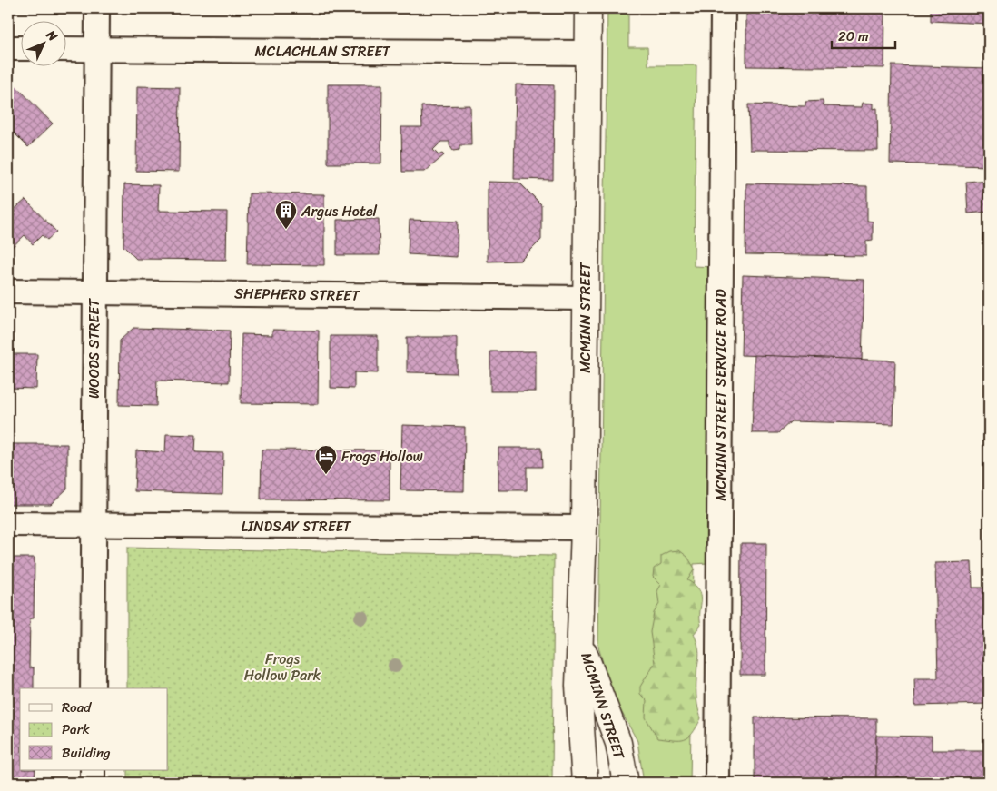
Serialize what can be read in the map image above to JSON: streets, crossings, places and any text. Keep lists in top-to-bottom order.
{
  "streets": {
    "street": [
      "MCLACHLAN STREET",
      "SHEPHERD STREET",
      "MCMINN STREET",
      "WOODS STREET",
      "MCMINN STREET SERVICE ROAD",
      "LINDSAY STREET"
    ]
  },
  "crossings": [
    ["MCLACHLAN STREET", "MCMINN STREET"],
    ["MCLACHLAN STREET", "WOODS STREET"],
    ["SHEPHERD STREET", "MCMINN STREET"],
    ["SHEPHERD STREET", "WOODS STREET"],
    ["MCMINN STREET", "LINDSAY STREET"],
    ["WOODS STREET", "LINDSAY STREET"]
  ],
  "parks": ["Frogs Hollow Park"],
  "places": {
    "building": ["Argus Hotel"],
    "hotel": ["Frogs Hollow"]
  },
  "legend": ["Road", "Park", "Building"],
  "scale_bar": "20 m",
  "north": "top right"
}
